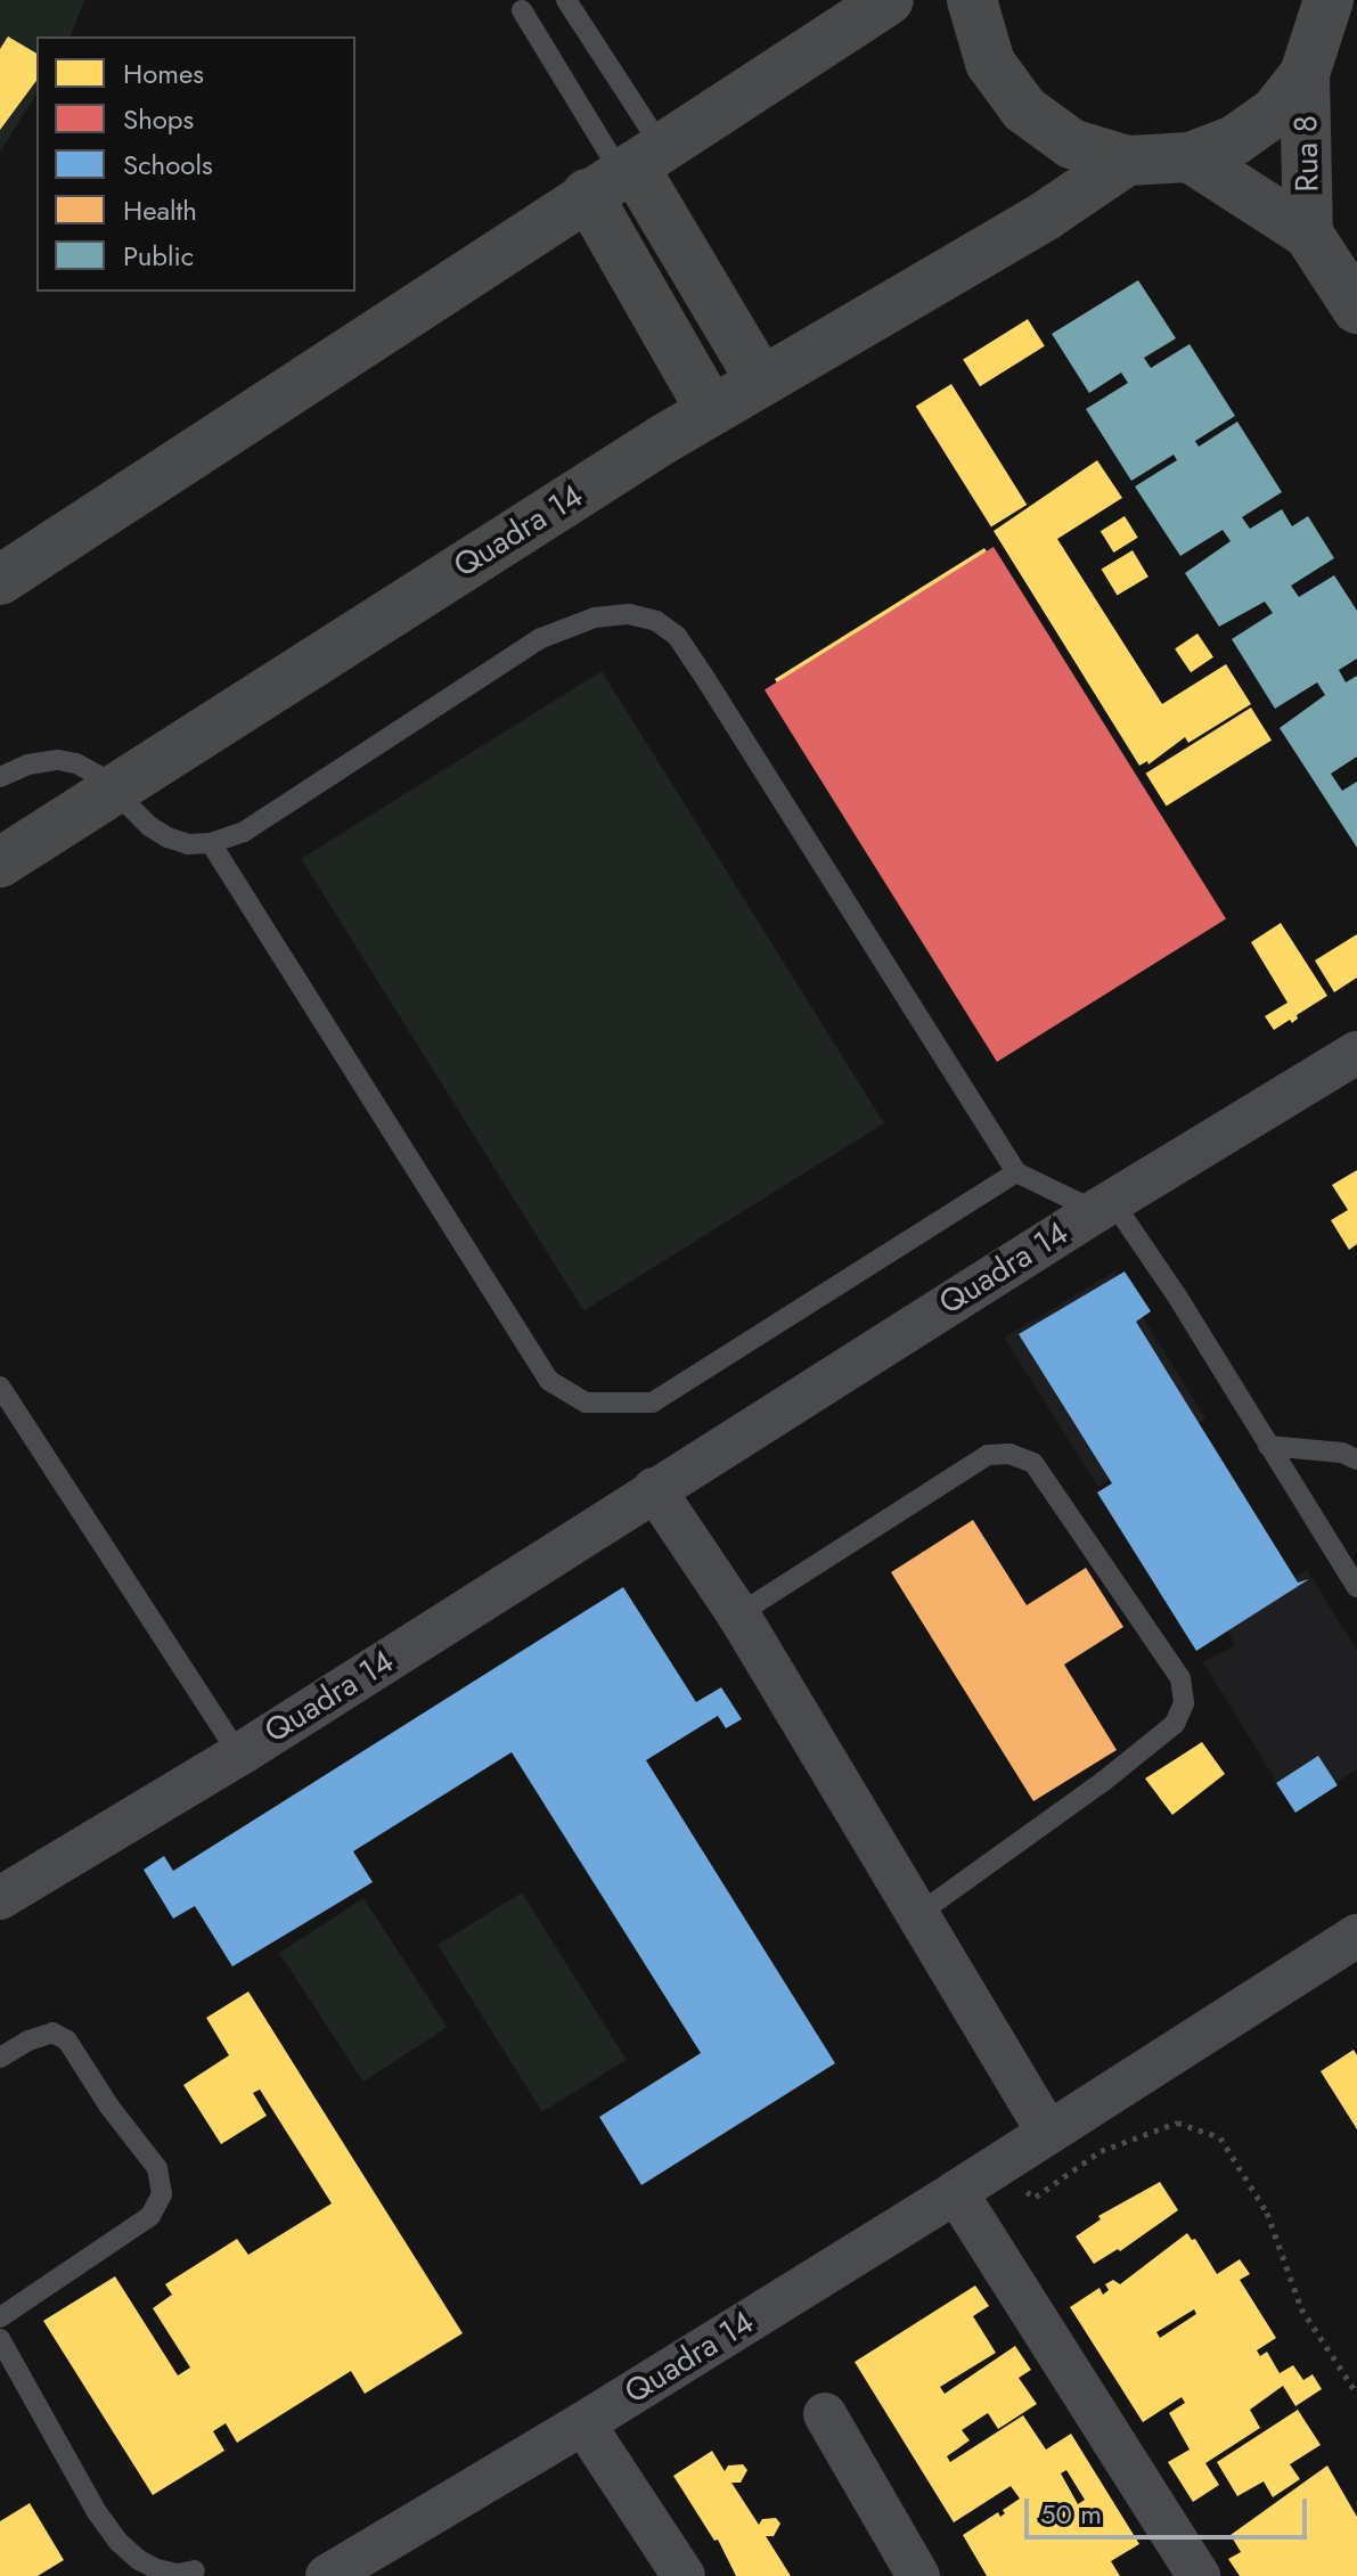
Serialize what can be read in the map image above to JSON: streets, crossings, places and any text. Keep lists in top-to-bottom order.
{
  "streets": {
    "main road": ["Rua 8", "Quadra 14"]
  },
  "legend": [
    "Homes",
    "Shops",
    "Schools",
    "Health",
    "Public"
  ],
  "scale_bar": "50 m"
}
